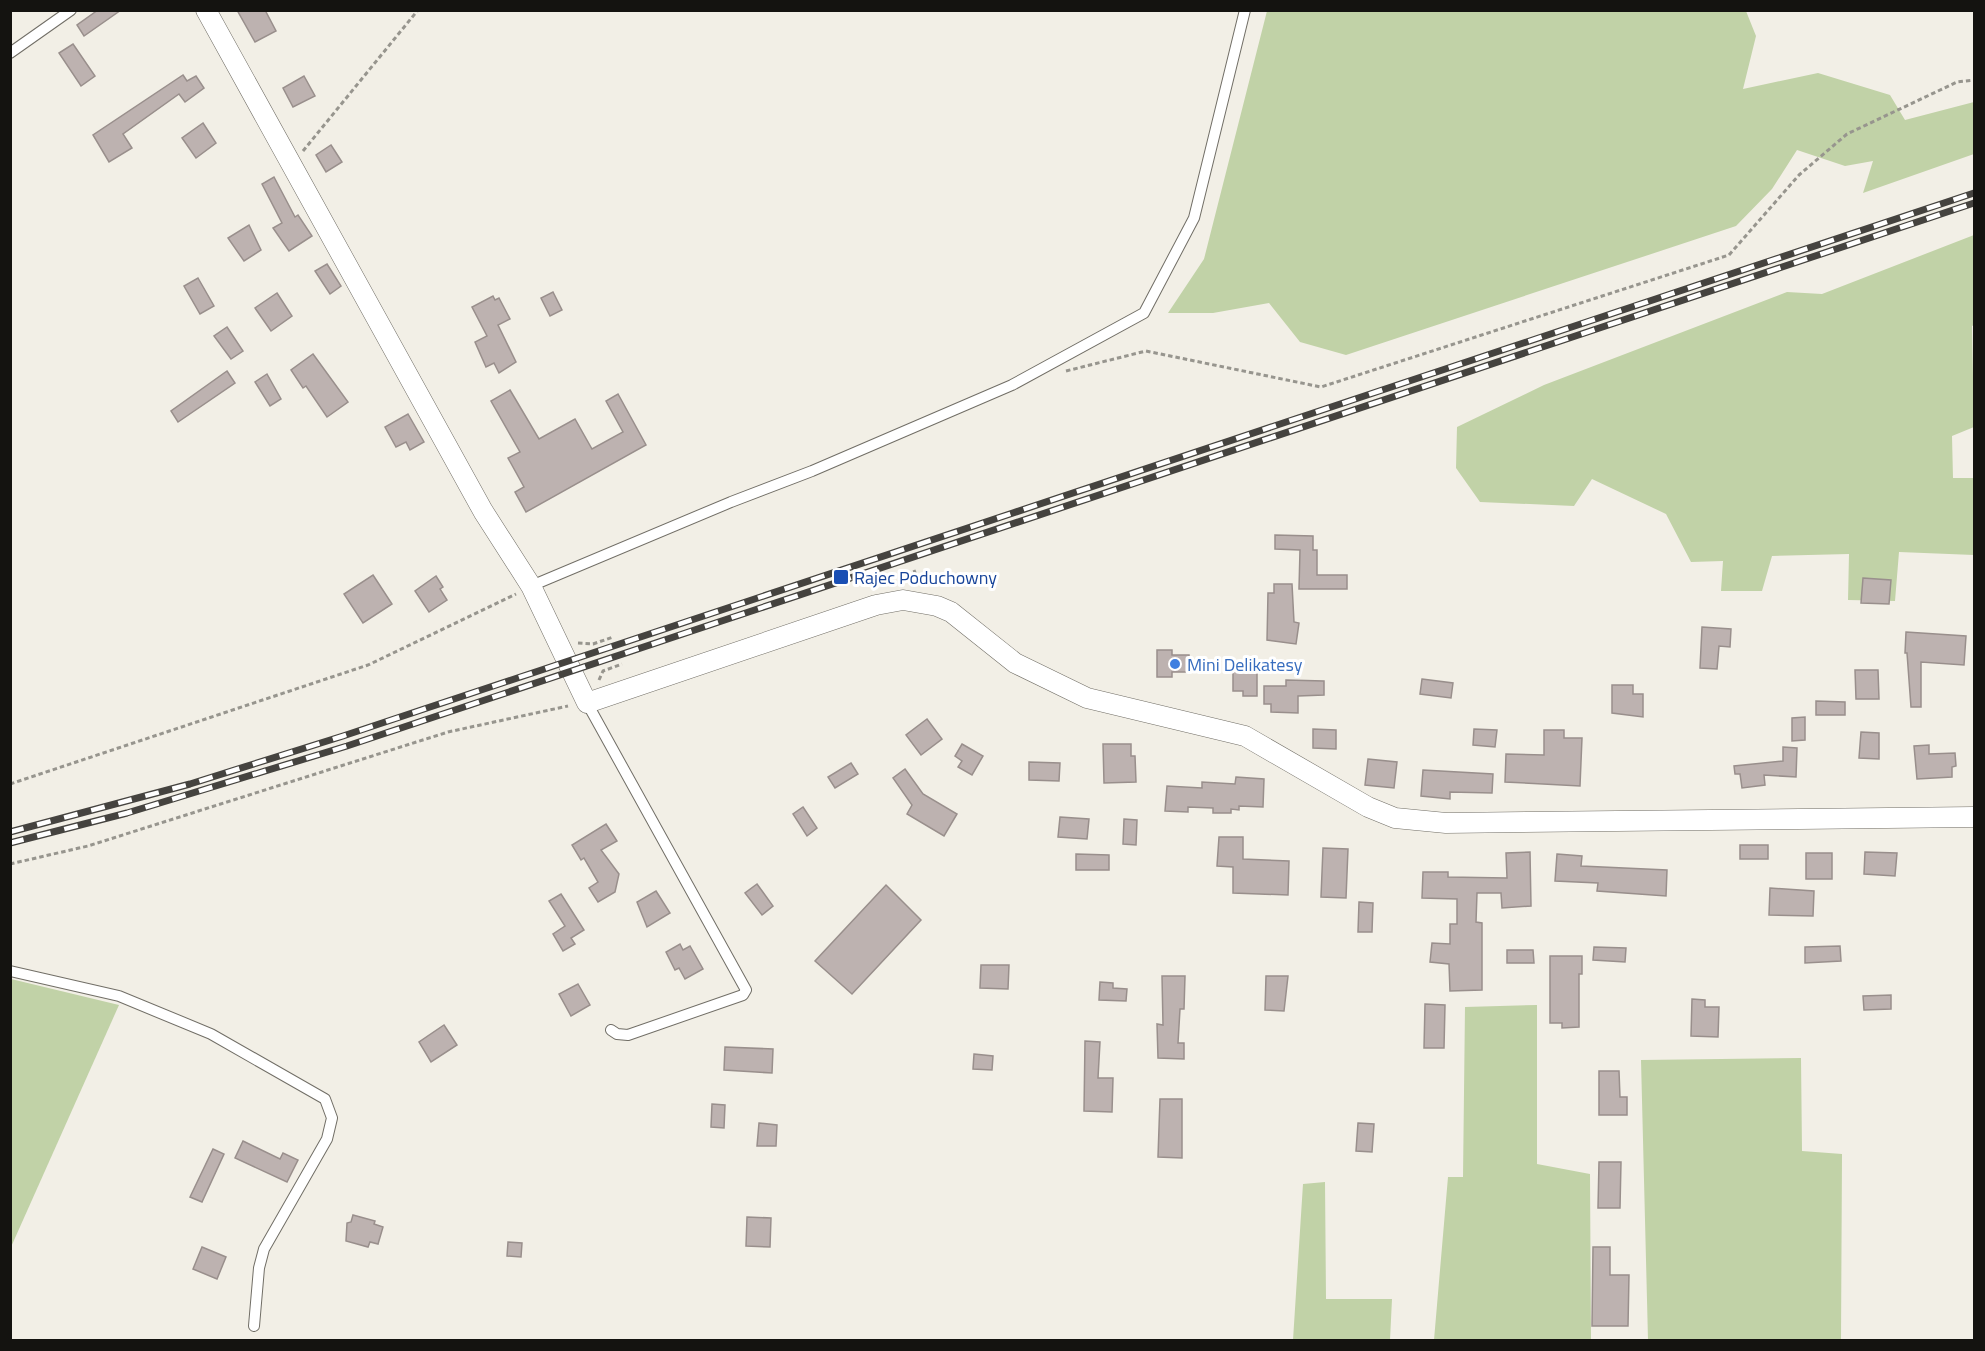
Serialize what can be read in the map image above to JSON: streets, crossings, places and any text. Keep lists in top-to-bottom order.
{
  "places": {
    "transit": ["Rajec Poduchowny"],
    "other": ["Mini Delikatesy"]
  }
}
